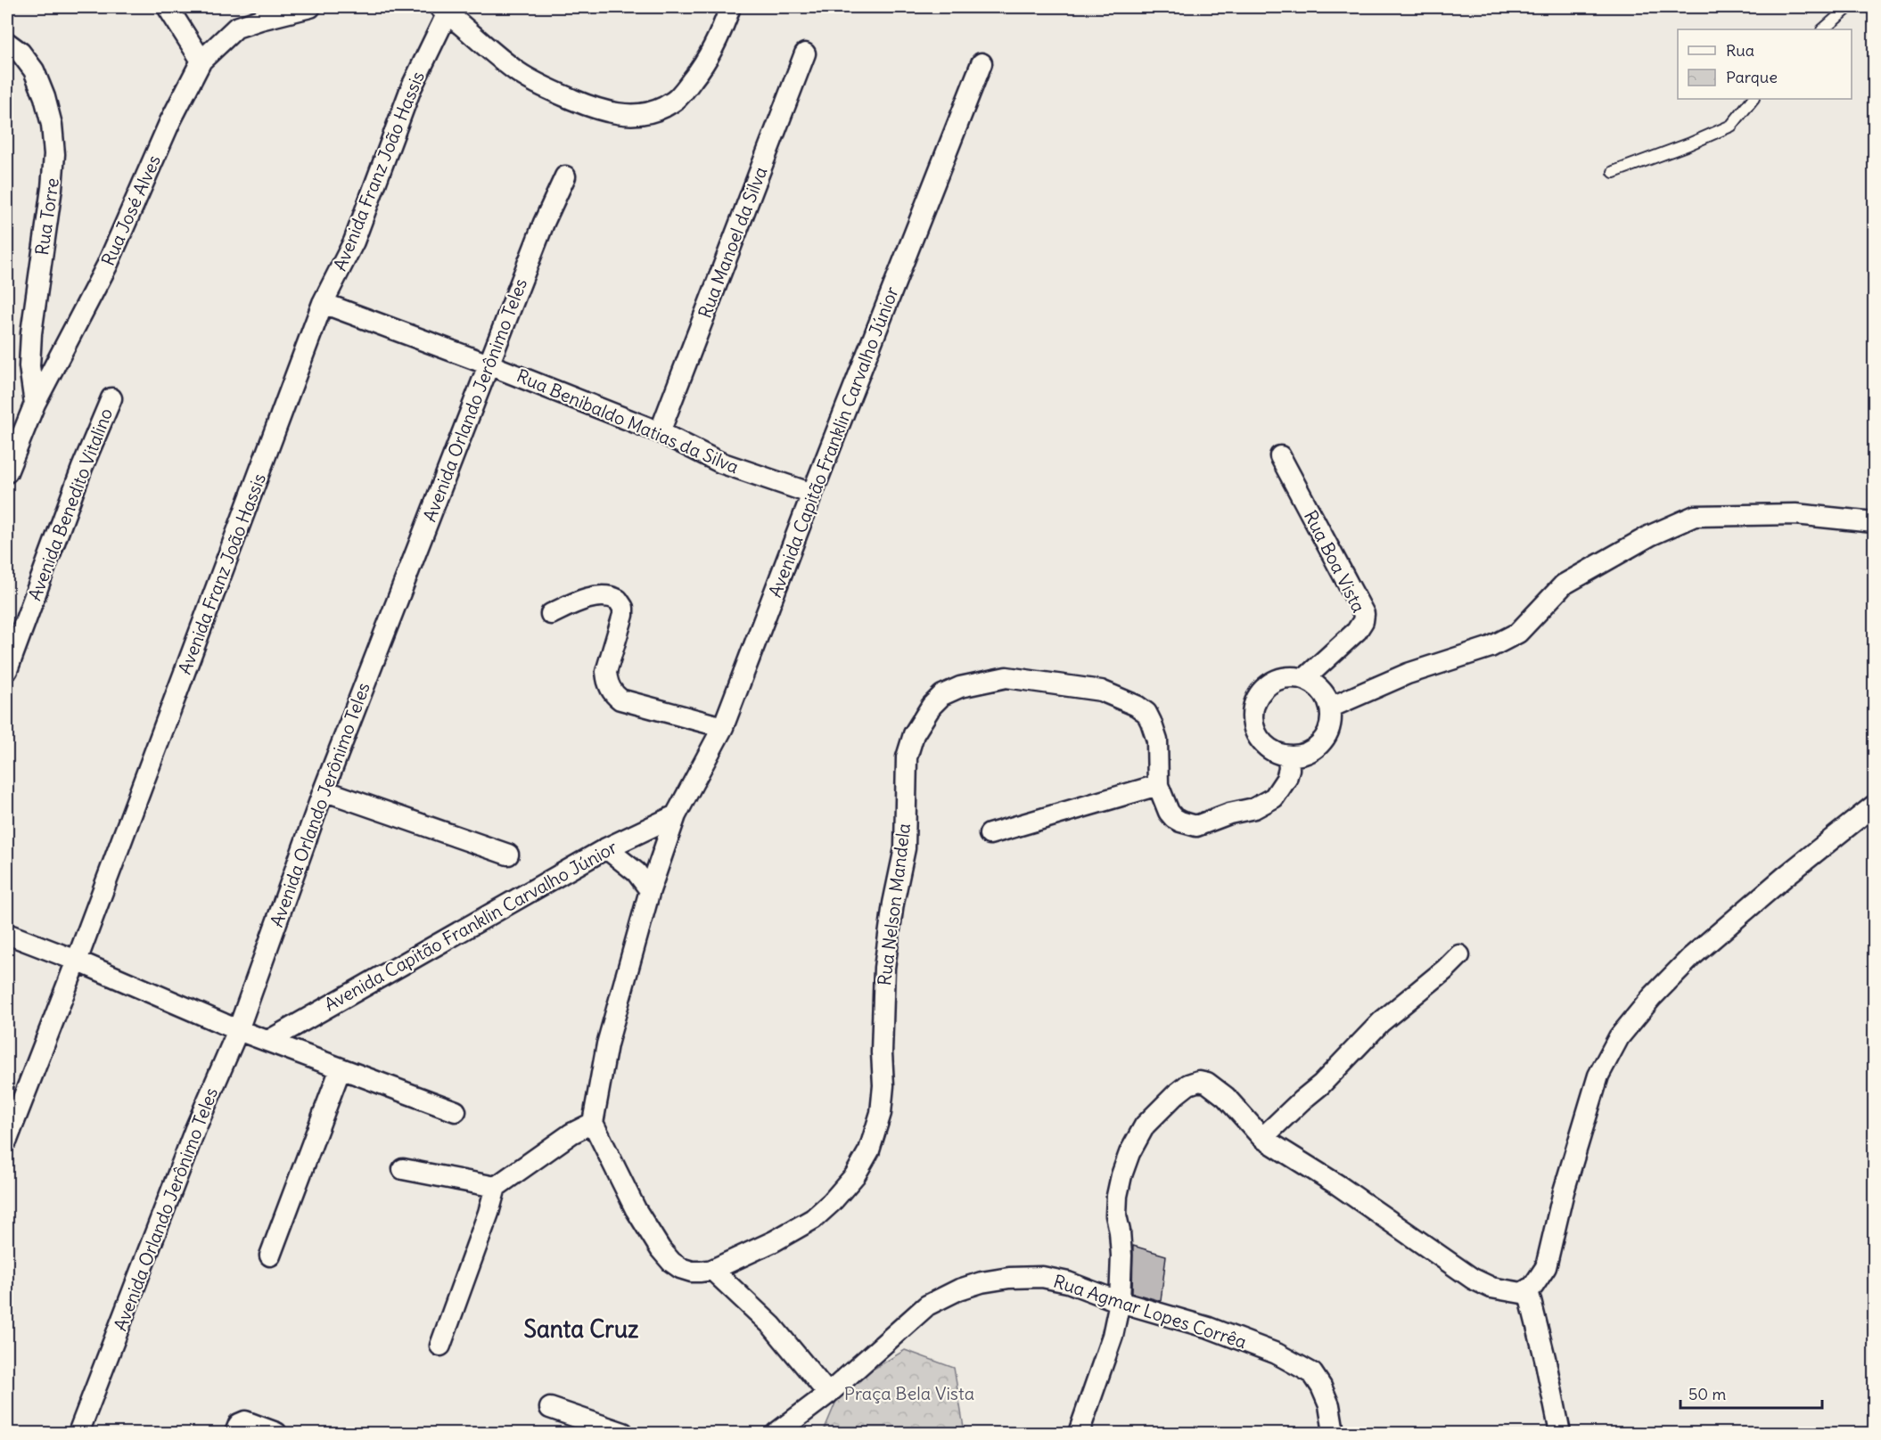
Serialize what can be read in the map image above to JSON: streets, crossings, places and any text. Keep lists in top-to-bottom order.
{
  "streets": {
    "street": [
      "Avenida Franz João Hassis",
      "Rua José Alves",
      "Rua Torre",
      "Rua Manoel da Silva",
      "Avenida Orlando Jerônimo Teles",
      "Rua Benibaldo Matias da Silva",
      "Avenida Capitão Franklin Carvalho Júnior",
      "Avenida Benedito Vitalino",
      "Rua Boa Vista",
      "Rua Nelson Mandela",
      "Rua Agmar Lopes Corrêa"
    ]
  },
  "crossings": [
    ["Avenida Franz João Hassis", "Rua Benibaldo Matias da Silva"],
    ["Rua José Alves", "Rua Torre"],
    ["Rua Manoel da Silva", "Rua Benibaldo Matias da Silva"],
    ["Avenida Orlando Jerônimo Teles", "Rua Benibaldo Matias da Silva"],
    ["Rua Benibaldo Matias da Silva", "Avenida Capitão Franklin Carvalho Júnior"],
    ["Rua Boa Vista", "Rua Nelson Mandela"]
  ],
  "districts": ["Santa Cruz"],
  "parks": ["Praça Bela Vista"],
  "legend": ["Rua", "Parque"],
  "scale_bar": "50 m"
}
